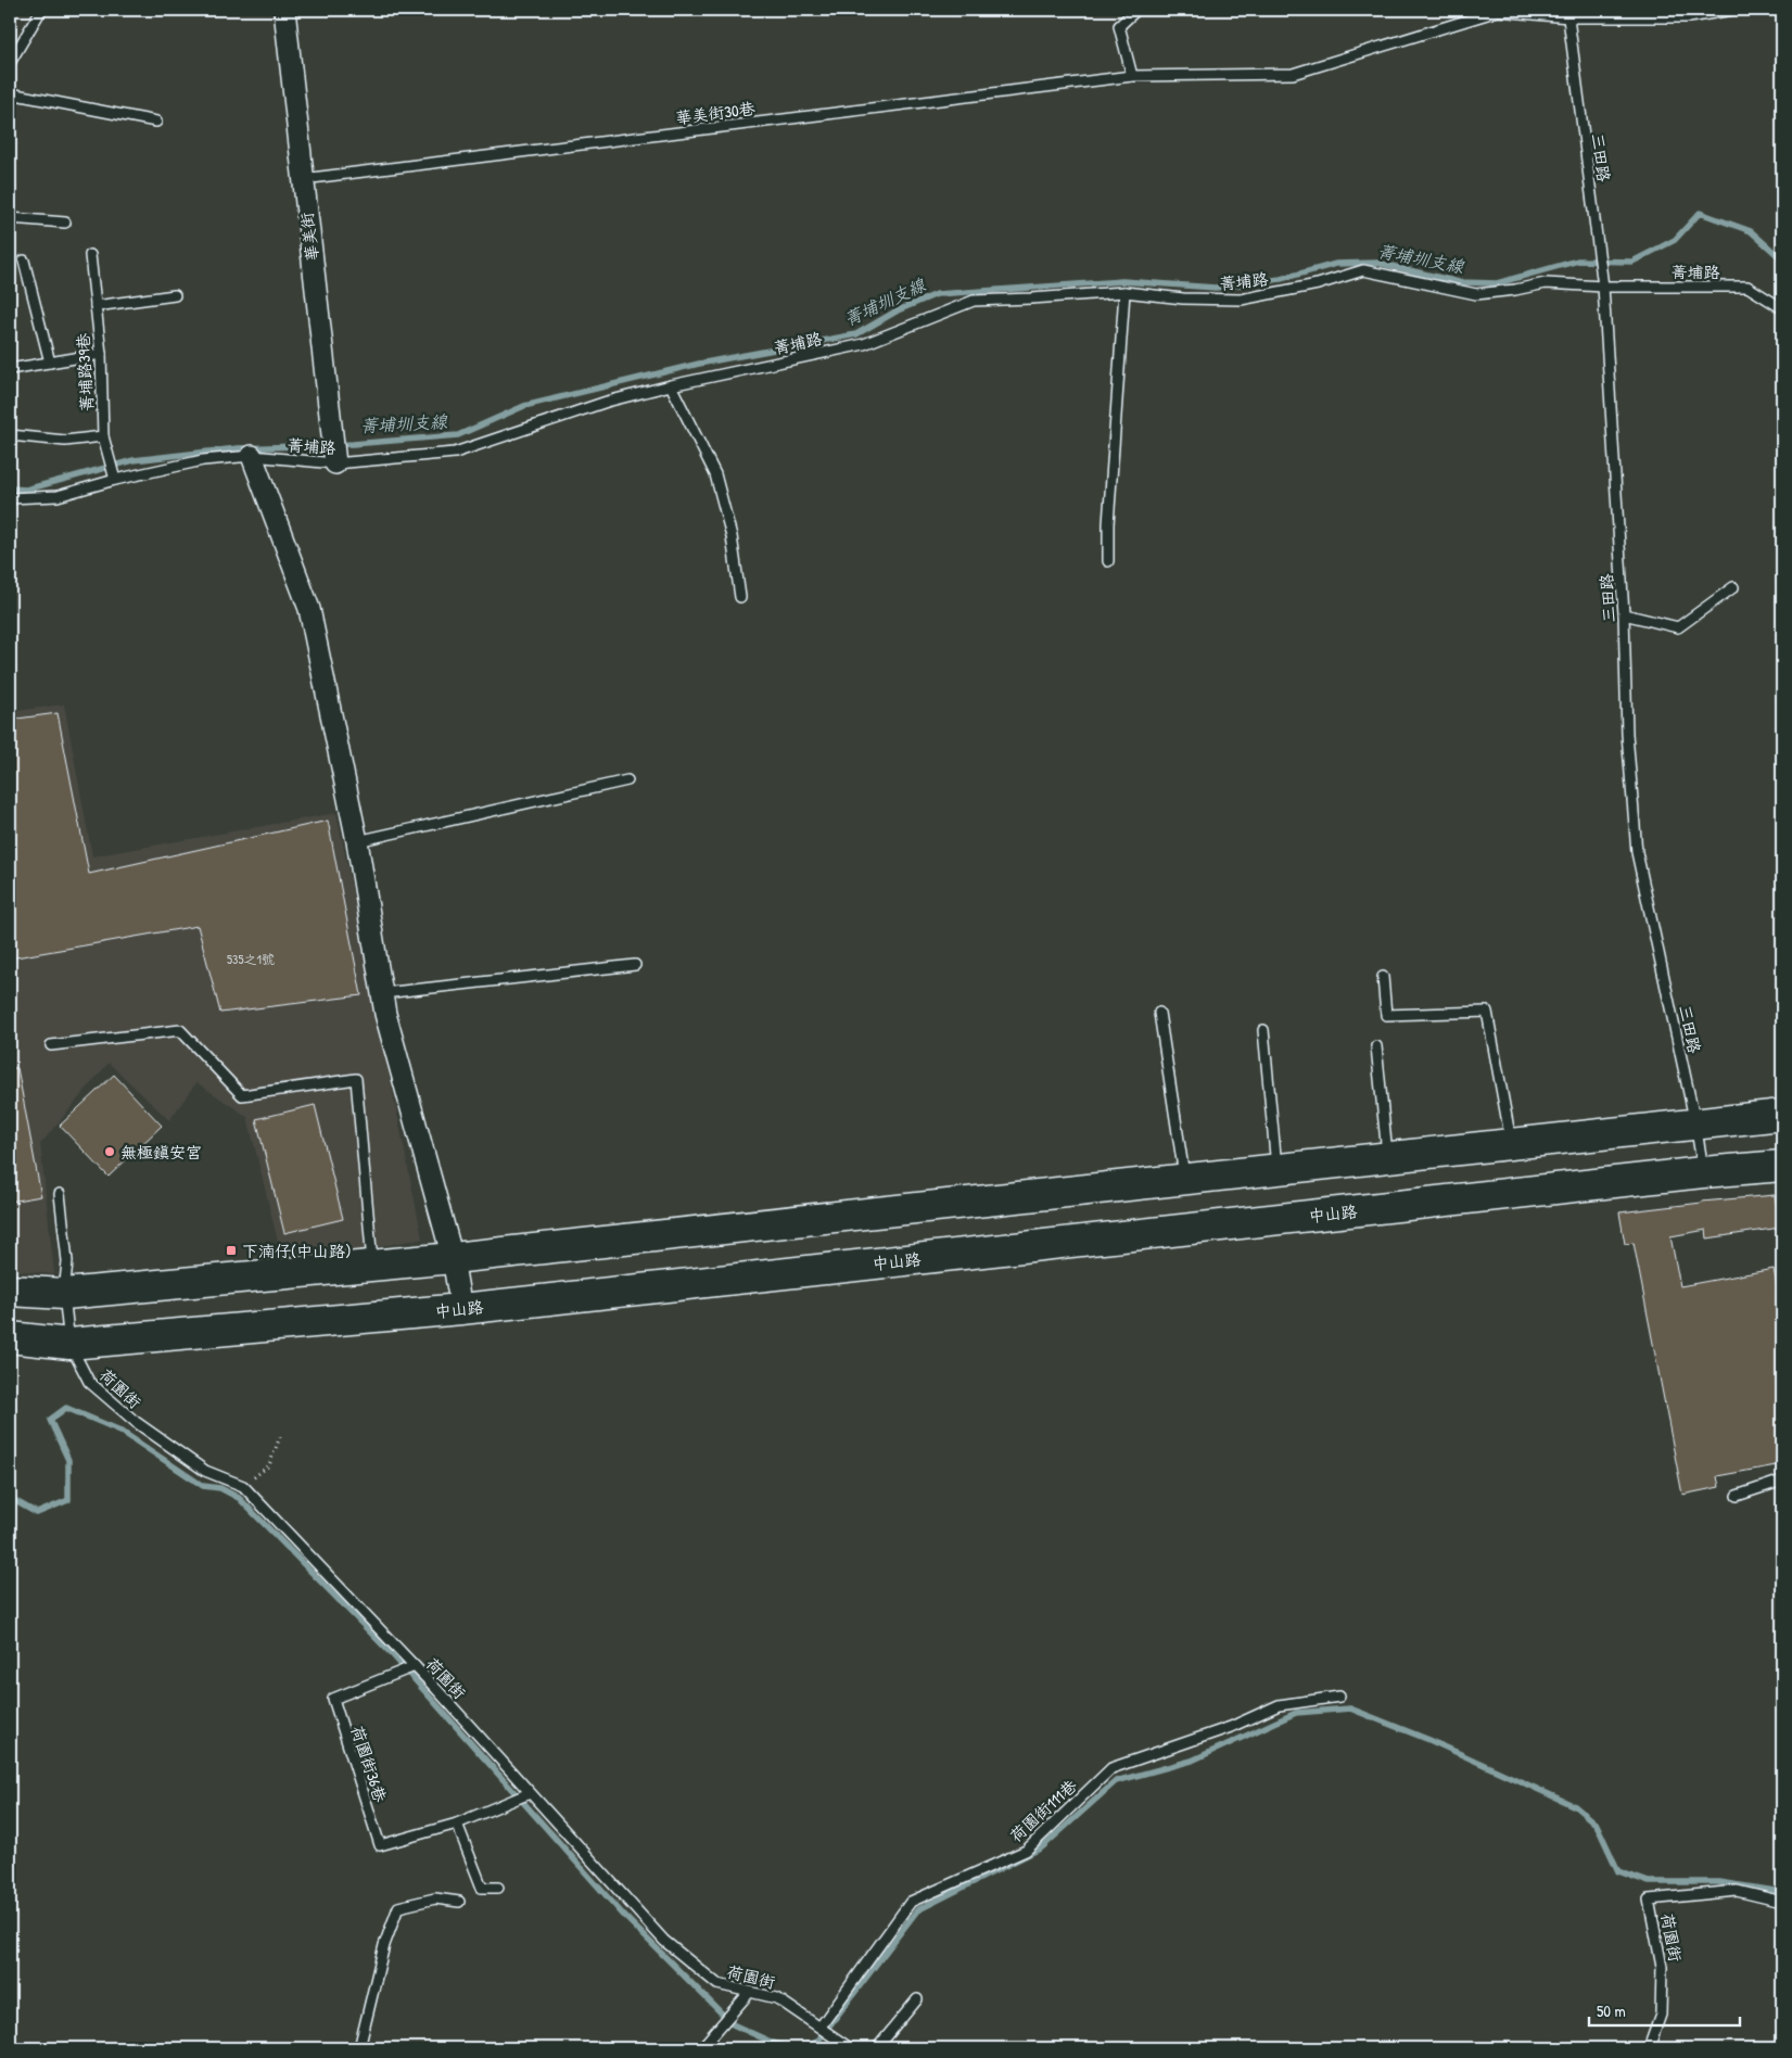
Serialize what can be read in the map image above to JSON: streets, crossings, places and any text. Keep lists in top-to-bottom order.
{
  "streets": {
    "main road": ["中山路"],
    "street": ["華美街"],
    "lane": [
      "華美街30巷",
      "三田路",
      "菁埔路",
      "菁埔路39巷",
      "荷園街",
      "荷園街36巷",
      "荷園街111巷"
    ]
  },
  "crossings": [
    ["華美街30巷", "華美街"],
    ["三田路", "菁埔路"],
    ["三田路", "中山路"],
    ["華美街", "菁埔路"],
    ["菁埔路", "菁埔路39巷"],
    ["中山路", "荷園街"],
    ["荷園街", "荷園街36巷"],
    ["荷園街", "荷園街111巷"]
  ],
  "water": ["菁埔圳支線"],
  "places": {
    "other": ["無極鎮安宮"],
    "transit": ["下湳仔(中山路)"]
  },
  "house_numbers": ["535之1號"],
  "scale_bar": "50 m"
}
